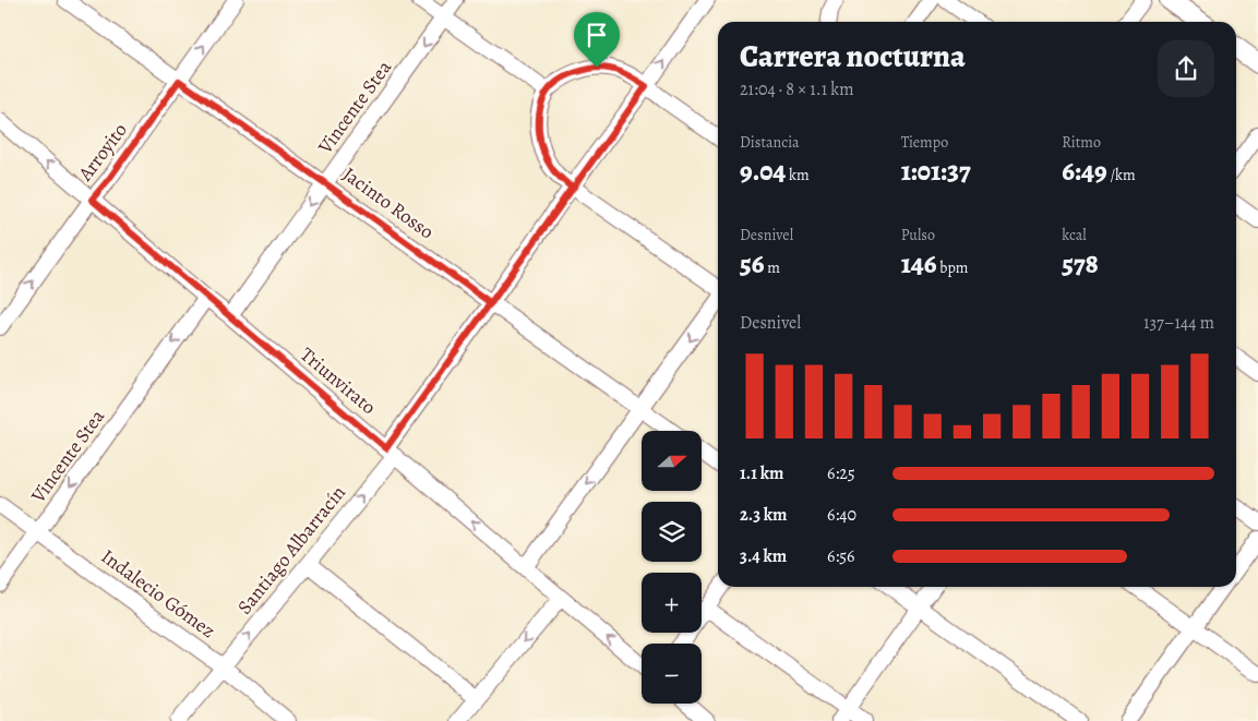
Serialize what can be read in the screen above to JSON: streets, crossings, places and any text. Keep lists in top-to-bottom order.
{
  "streets": {
    "street": [
      "Vincente Stea",
      "Arroyito",
      "Jacinto Rosso",
      "Triunvirato",
      "Santiago Albarracín",
      "Indalecio Gómez"
    ]
  },
  "crossings": [
    ["Vincente Stea", "Jacinto Rosso"],
    ["Vincente Stea", "Triunvirato"],
    ["Vincente Stea", "Indalecio Gómez"],
    ["Arroyito", "Jacinto Rosso"],
    ["Arroyito", "Triunvirato"],
    ["Jacinto Rosso", "Santiago Albarracín"],
    ["Triunvirato", "Santiago Albarracín"],
    ["Santiago Albarracín", "Indalecio Gómez"]
  ],
  "one_way": [
    "Vincente Stea",
    "Arroyito",
    "Triunvirato",
    "Santiago Albarracín"
  ],
  "north": "right",
  "page": {
    "heading": ["Carrera nocturna", "21:04 · 8 × 1.1 km"],
    "stats": [
      ["Distancia", "9.04 km"],
      ["Tiempo", "1:01:37"],
      ["Ritmo", "6:49 /km"],
      ["Desnivel", "56 m"],
      ["Pulso", "146 bpm"],
      ["kcal", "578"]
    ],
    "chart": ["Desnivel", "137–144 m"],
    "map_buttons": ["+", "−"],
    "list": [
      {
        "name": "1.1 km",
        "note": "6:25"
      },
      {
        "name": "2.3 km",
        "note": "6:40"
      },
      {
        "name": "3.4 km",
        "note": "6:56"
      }
    ]
  }
}
